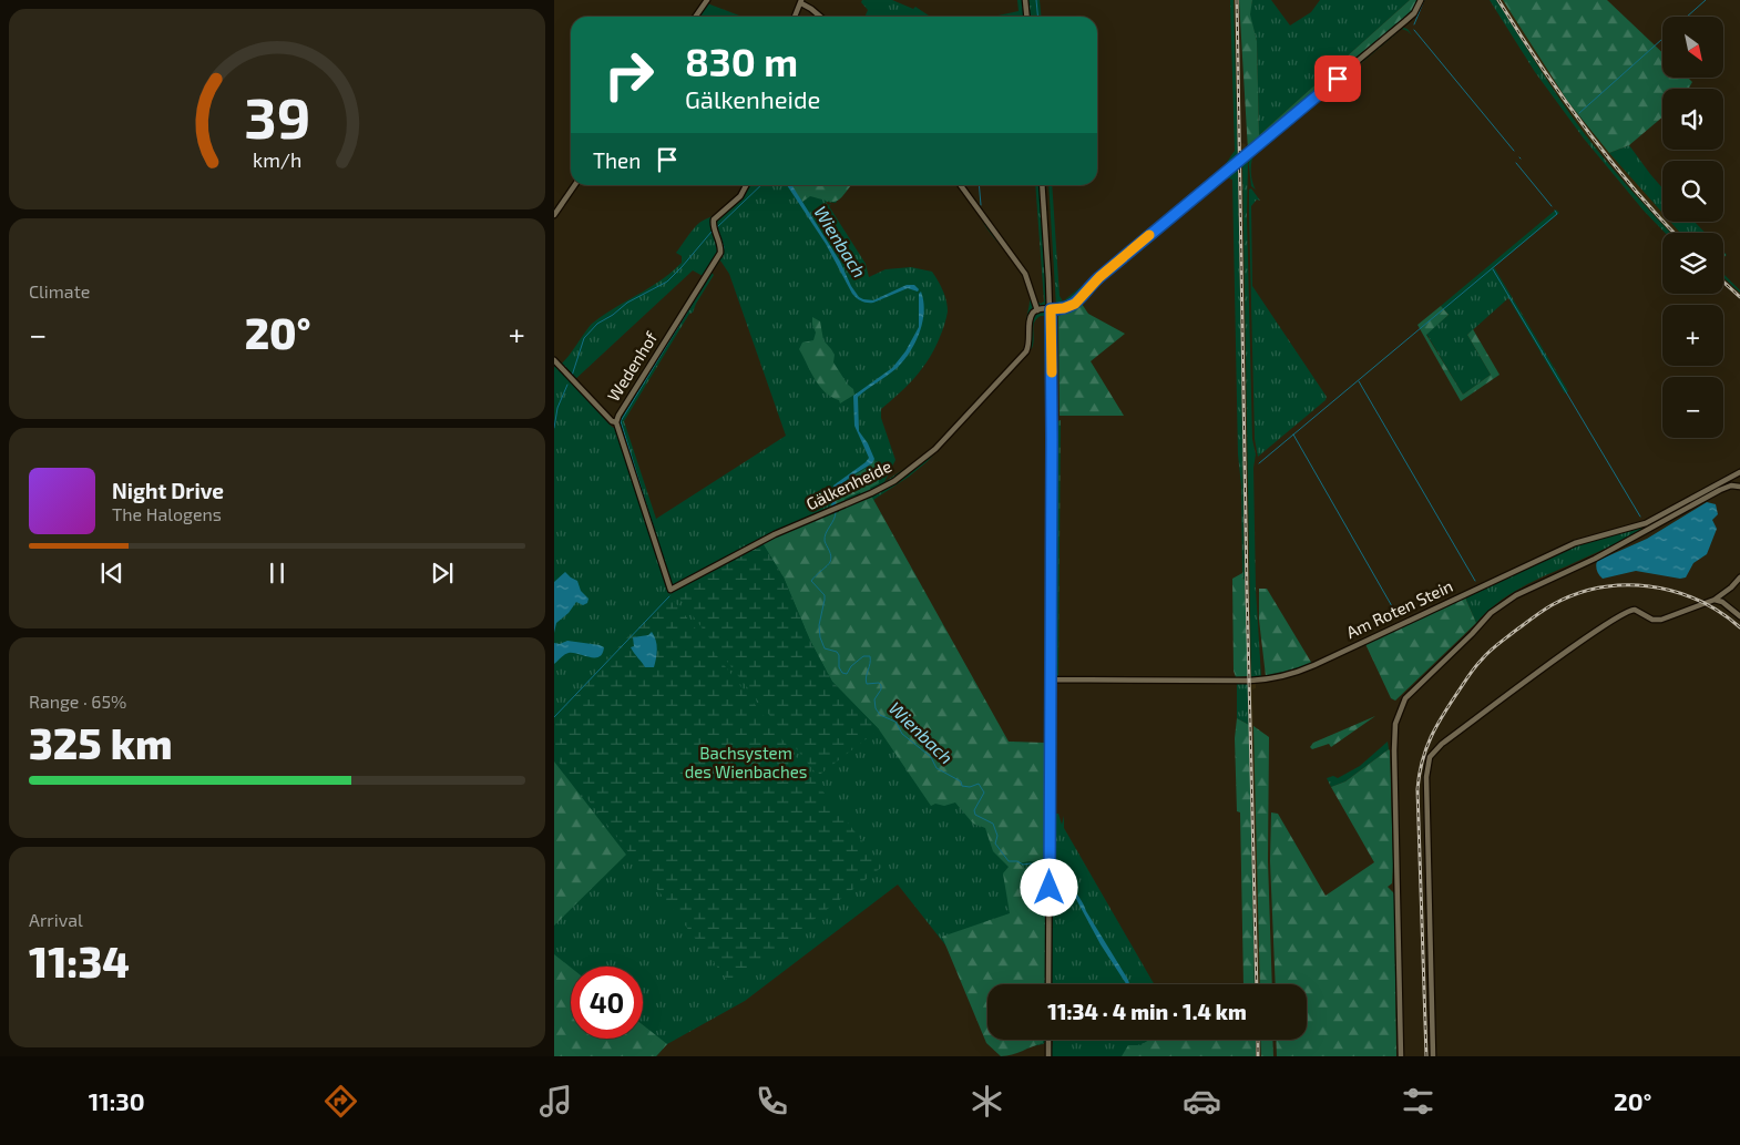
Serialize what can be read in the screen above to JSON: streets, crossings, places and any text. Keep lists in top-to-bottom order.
{
  "streets": {
    "street": ["Wedenhof", "Gälkenheide", "Am Roten Stein"]
  },
  "crossings": [
    ["Wedenhof", "Gälkenheide"]
  ],
  "water": ["Wienbach"],
  "parks": ["Bachsystem des Wienbaches"],
  "north": "bottom right",
  "page": {
    "map_buttons": ["+", "−"],
    "turn": ["830 m", "Gälkenheide"],
    "then": "Then",
    "tile": [
      "Climate",
      ["Range · 65%", "325 km"],
      ["Arrival", "11:34"]
    ],
    "heat": ["−", "20°", "+"],
    "song": ["Night Drive", "The Halogens"],
    "limit": "40",
    "trip": "11:34 · 4 min · 1.4 km",
    "tabs": ["11:30", "20°"],
    "gauge": ["39", "km/h"]
  }
}
